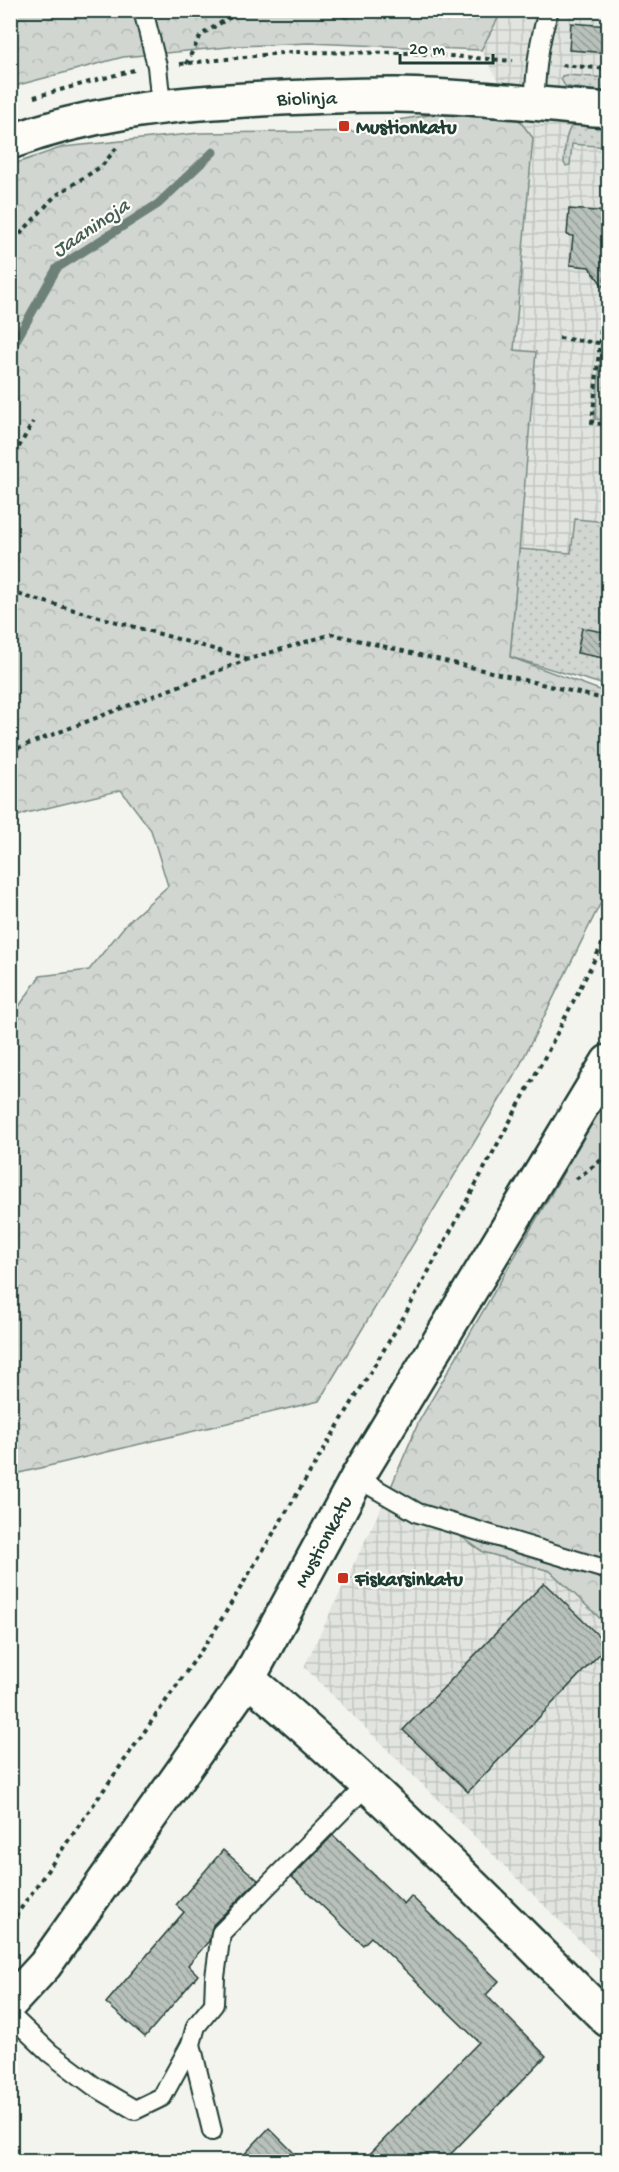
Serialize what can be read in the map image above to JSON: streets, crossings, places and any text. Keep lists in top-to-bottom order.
{
  "streets": {
    "street": ["Biolinja", "Mustionkatu"]
  },
  "water": ["Jaaninoja"],
  "places": {
    "transit": ["Mustionkatu", "Fiskarsinkatu"]
  },
  "scale_bar": "20 m"
}
